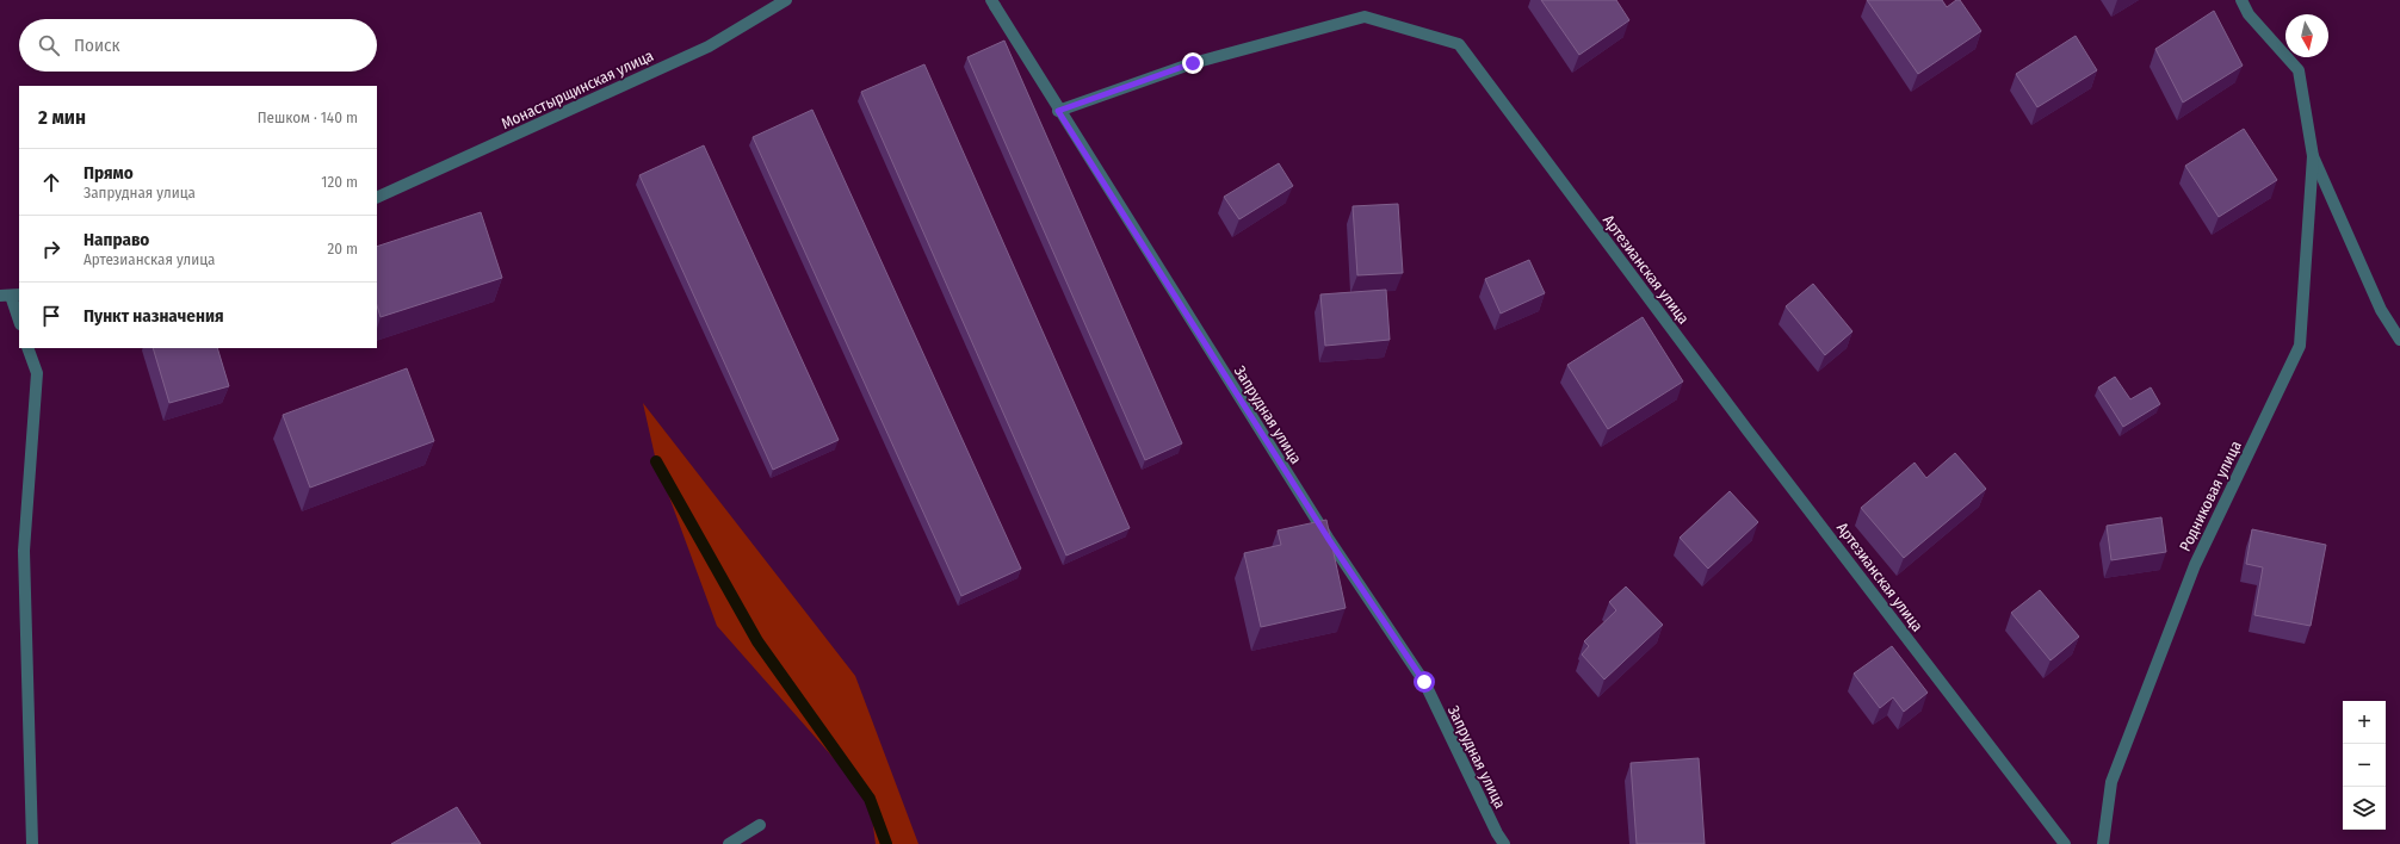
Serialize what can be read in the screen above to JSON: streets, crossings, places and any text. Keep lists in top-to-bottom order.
{
  "streets": {
    "street": [
      "Монастырщинская улица",
      "Артезианская улица",
      "Запрудная улица",
      "Родниковая улица"
    ]
  },
  "crossings": [
    ["Артезианская улица", "Запрудная улица"]
  ],
  "north": "bottom",
  "page": {
    "search": "Поиск",
    "heading": ["2 мин", "Пешком · 140 m"],
    "list": [
      ["Прямо", "Запрудная улица", "120 m"],
      ["Направо", "Артезианская улица", "20 m"],
      "Пункт назначения"
    ],
    "map_buttons": ["+", "−"]
  }
}
